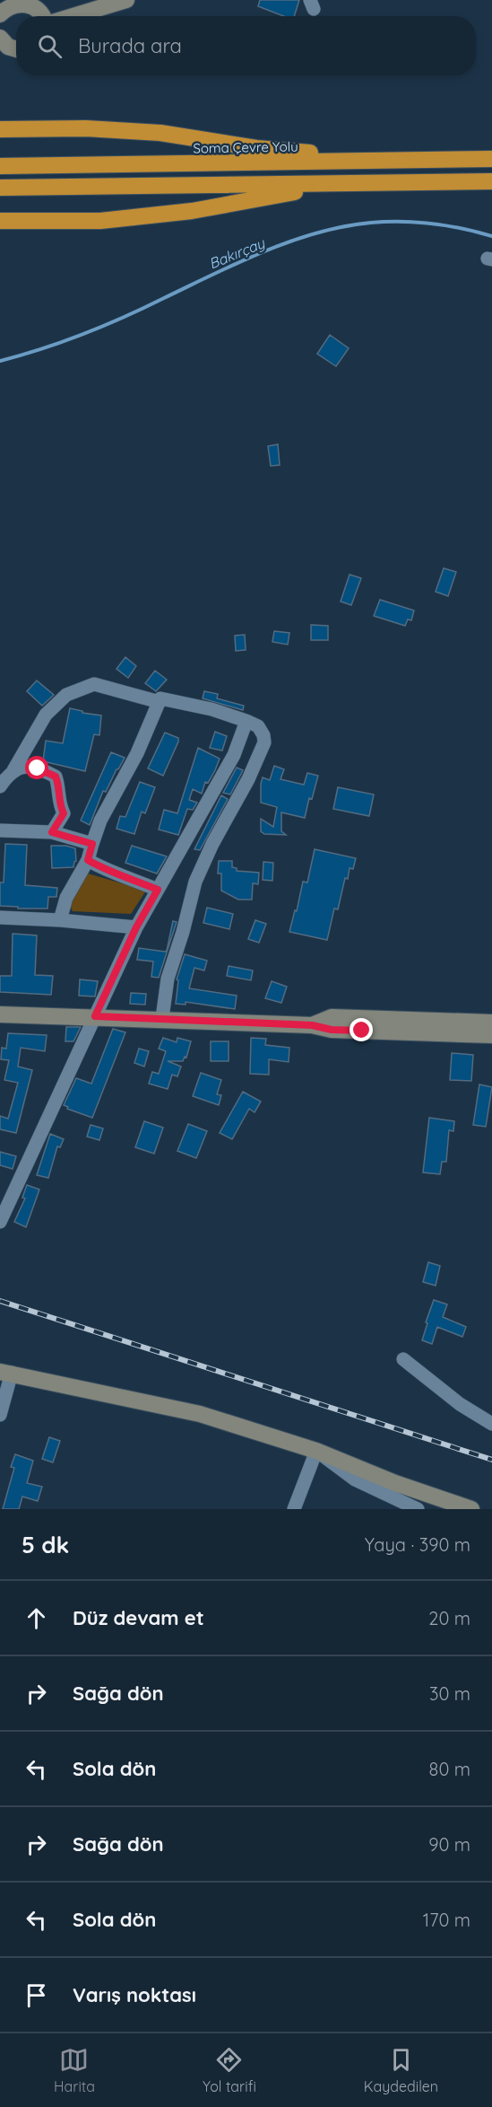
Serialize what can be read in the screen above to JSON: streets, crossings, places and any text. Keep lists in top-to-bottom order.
{
  "streets": {
    "highway": ["Soma Çevre Yolu"]
  },
  "water": ["Bakırçay"],
  "page": {
    "search": "Burada ara",
    "heading": ["5 dk", "Yaya · 390 m"],
    "list": [
      ["Düz devam et", "20 m"],
      ["Sağa dön", "30 m"],
      ["Sola dön", "80 m"],
      ["Sağa dön", "90 m"],
      ["Sola dön", "170 m"],
      "Varış noktası"
    ],
    "nav": ["Harita", "Yol tarifi", "Kaydedilen"]
  }
}
